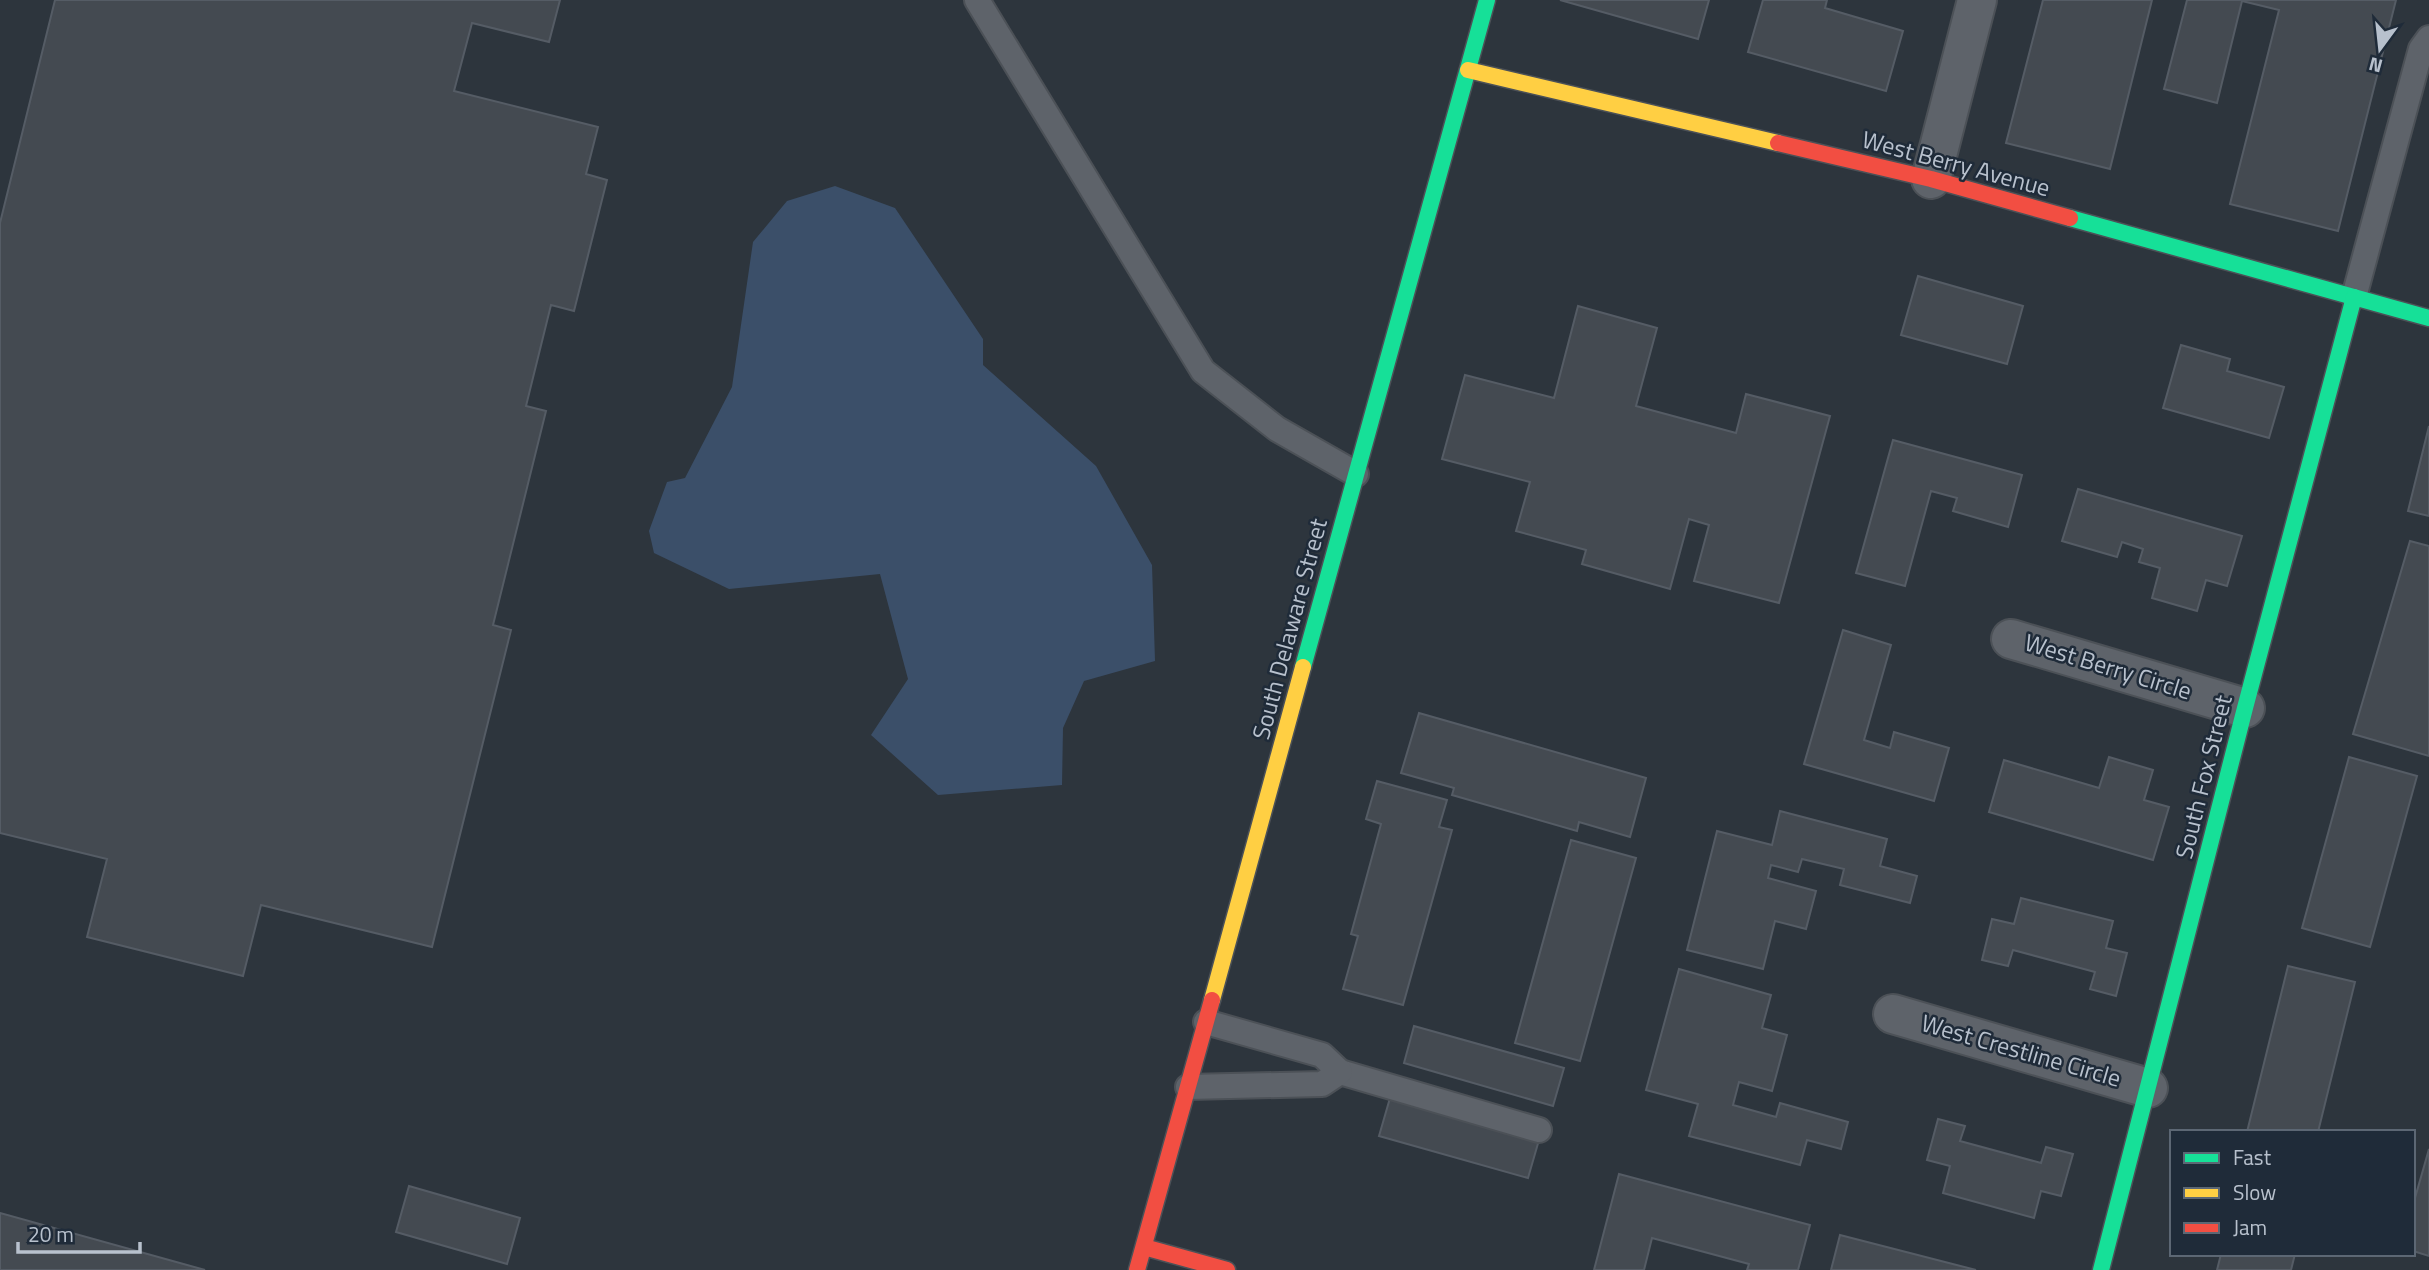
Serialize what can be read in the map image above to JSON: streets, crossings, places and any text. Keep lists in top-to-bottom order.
{
  "streets": {
    "street": [
      "West Berry Avenue",
      "South Delaware Street",
      "West Berry Circle",
      "South Fox Street",
      "West Crestline Circle"
    ]
  },
  "crossings": [
    ["West Berry Avenue", "South Delaware Street"],
    ["West Berry Avenue", "South Fox Street"],
    ["West Berry Circle", "South Fox Street"],
    ["South Fox Street", "West Crestline Circle"]
  ],
  "legend": ["Fast", "Slow", "Jam"],
  "scale_bar": "20 m",
  "north": "bottom"
}
